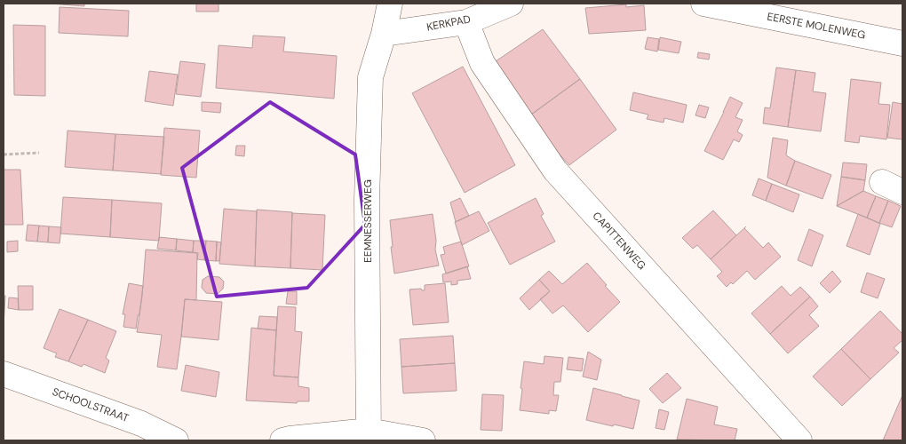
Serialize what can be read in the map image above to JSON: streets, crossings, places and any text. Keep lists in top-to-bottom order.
{
  "streets": {
    "street": [
      "KERKPAD",
      "EERSTE MOLENWEG",
      "EEMNESSERWEG",
      "CAPITTENWEG",
      "SCHOOLSTRAAT"
    ]
  },
  "crossings": [
    ["KERKPAD", "EEMNESSERWEG"],
    ["KERKPAD", "CAPITTENWEG"]
  ]
}
